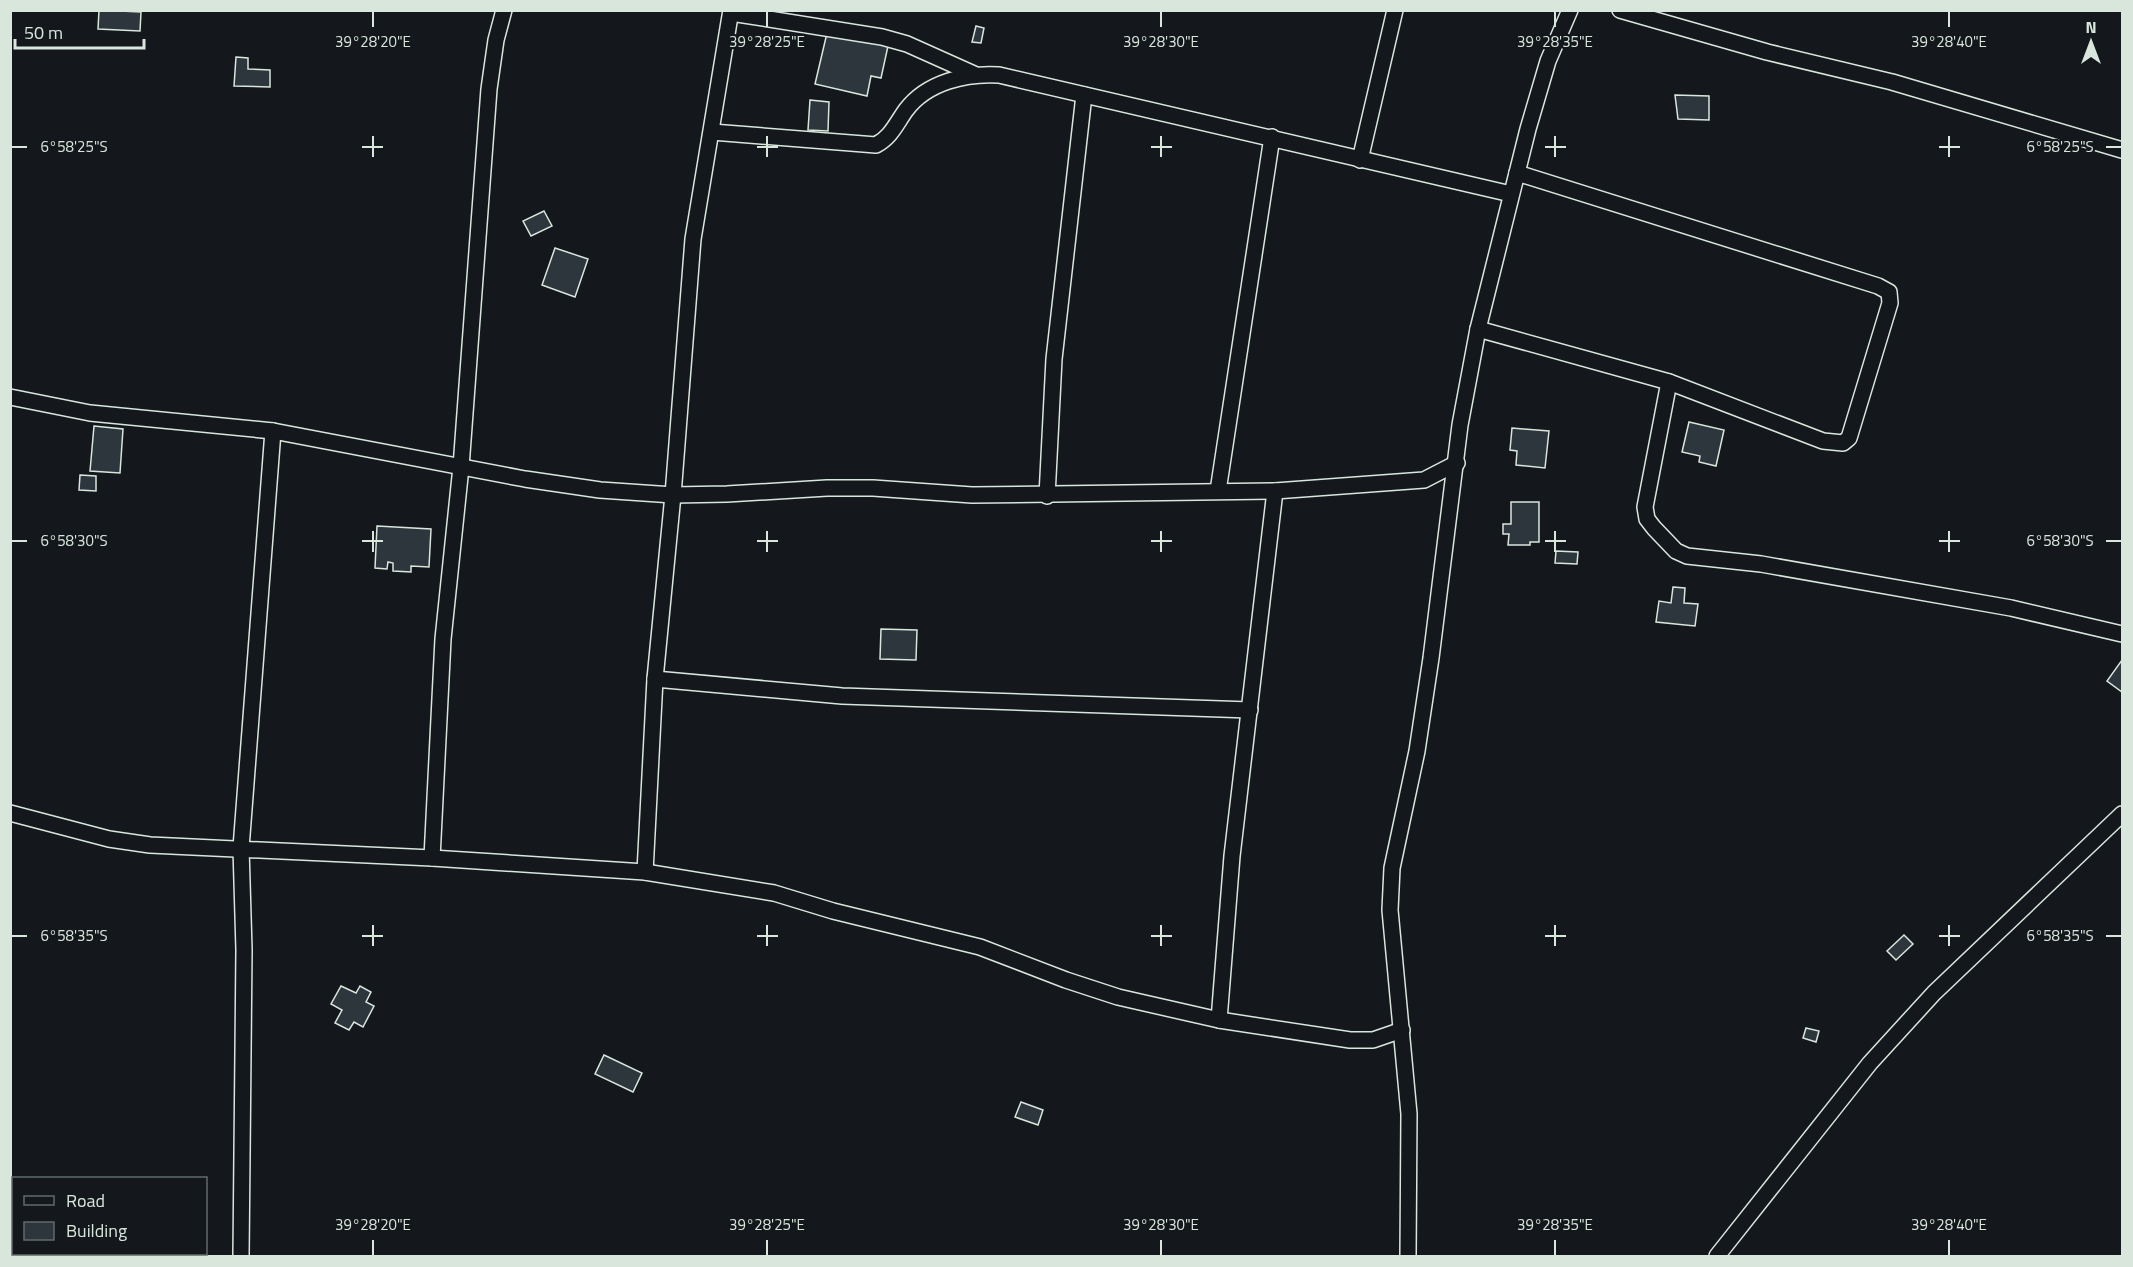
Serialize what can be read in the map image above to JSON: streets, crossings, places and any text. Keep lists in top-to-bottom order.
{
  "legend": ["Road", "Building"],
  "scale_bar": "50 m",
  "north": "top",
  "coordinates": [
    "39°28'20\"E",
    "39°28'25\"E",
    "39°28'30\"E",
    "39°28'35\"E",
    "39°28'40\"E",
    "6°58'25\"S",
    "6°58'30\"S",
    "6°58'35\"S"
  ]
}
